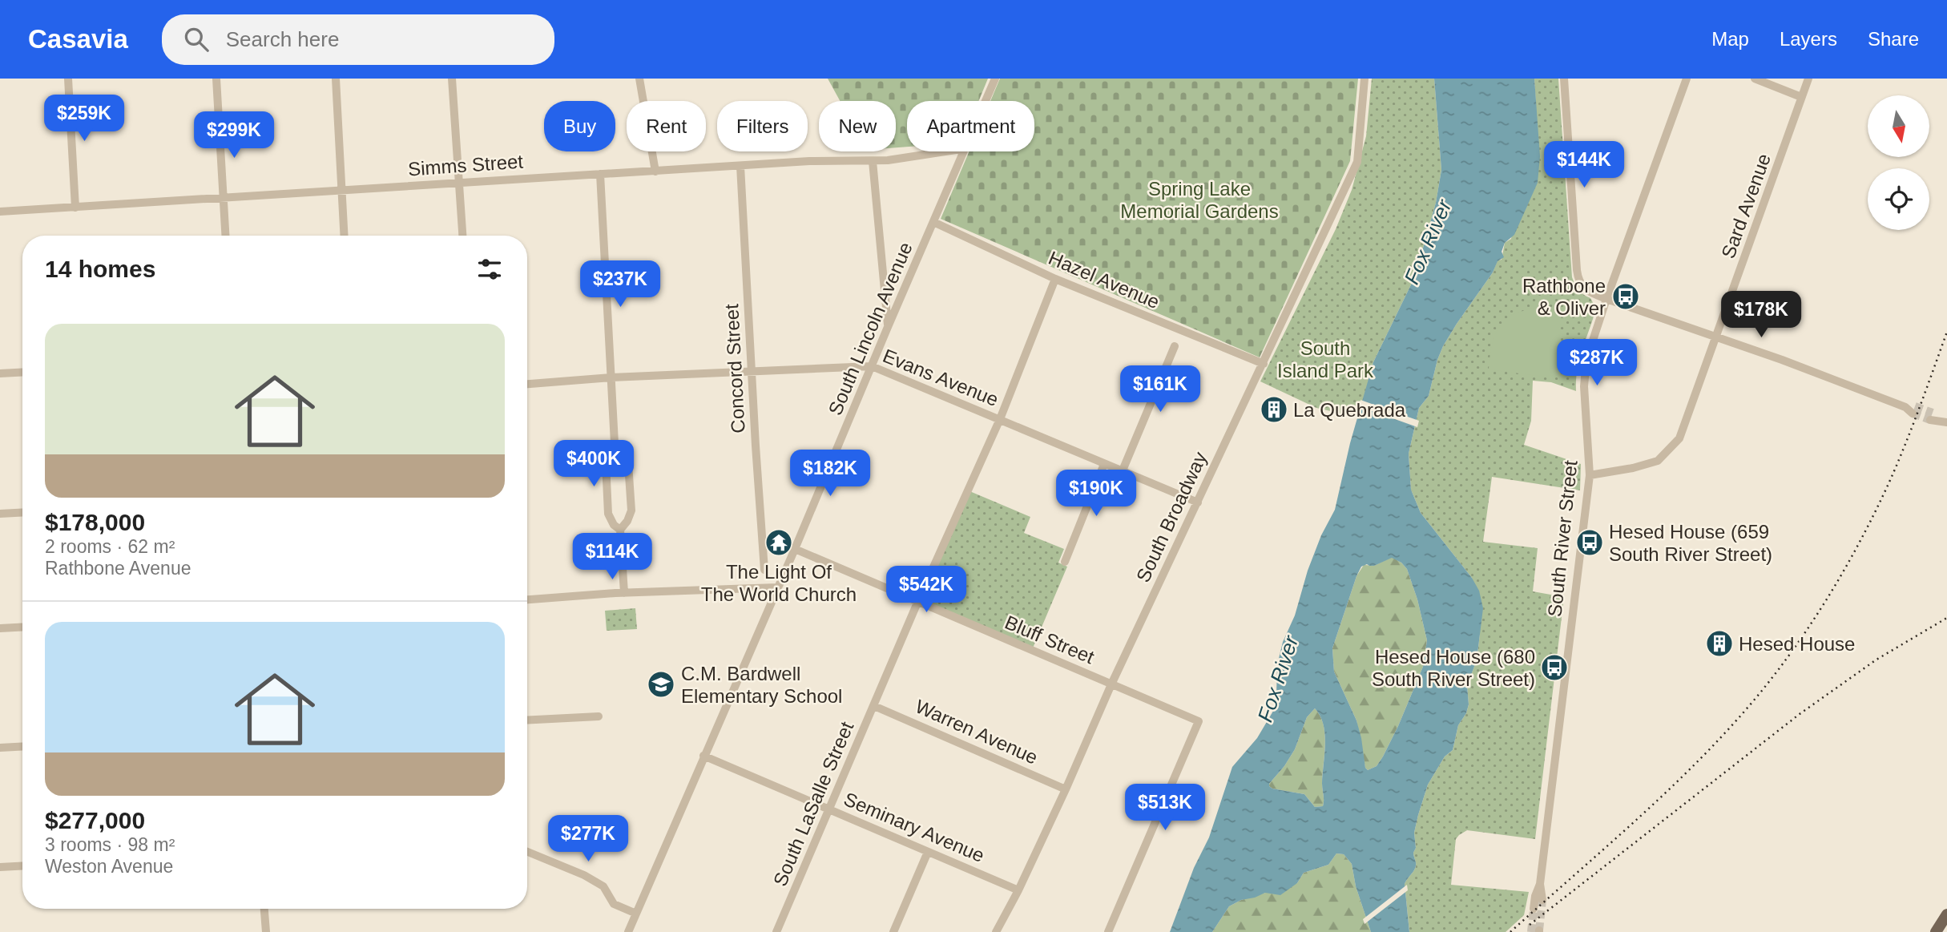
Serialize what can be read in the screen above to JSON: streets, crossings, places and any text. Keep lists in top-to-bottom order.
{
  "streets": {
    "street": [
      "Simms Street",
      "Sard Avenue",
      "Hazel Avenue",
      "South Lincoln Avenue",
      "Concord Street",
      "Evans Avenue",
      "South Broadway",
      "South River Street",
      "Bluff Street",
      "Warren Avenue",
      "South LaSalle Street",
      "Seminary Avenue"
    ]
  },
  "crossings": [
    ["Simms Street", "Concord Street"],
    ["Sard Avenue", "South River Street"],
    ["Hazel Avenue", "South Lincoln Avenue"],
    ["Hazel Avenue", "South Broadway"],
    ["Hazel Avenue", "South LaSalle Street"],
    ["South Lincoln Avenue", "Evans Avenue"],
    ["South Lincoln Avenue", "Bluff Street"],
    ["South Lincoln Avenue", "Seminary Avenue"],
    ["Concord Street", "Evans Avenue"],
    ["Evans Avenue", "South Broadway"],
    ["Evans Avenue", "South LaSalle Street"],
    ["South Broadway", "Bluff Street"],
    ["South Broadway", "Warren Avenue"],
    ["South Broadway", "Seminary Avenue"],
    ["Bluff Street", "South LaSalle Street"],
    ["Warren Avenue", "South LaSalle Street"],
    ["South LaSalle Street", "Seminary Avenue"]
  ],
  "water": ["Fox River"],
  "parks": ["Spring Lake Memorial Gardens", "South Island Park"],
  "places": {
    "bus stop": ["Rathbone & Oliver", "Hesed House (659 South River Street)", "Hesed House (680 South River Street)"],
    "building": ["La Quebrada", "Hesed House"],
    "temple": ["The Light Of The World Church"],
    "school or university": ["C.M. Bardwell Elementary School"]
  },
  "north": "bottom",
  "page": {
    "header": "Casavia",
    "search": "Search here",
    "nav": ["Map", "Layers", "Share"],
    "price": [
      "$259K",
      "$299K",
      "$144K",
      "$237K",
      "$178K",
      "$287K",
      "$161K",
      "$400K",
      "$182K",
      "$190K",
      "$114K",
      "$542K",
      "$513K",
      "$277K"
    ],
    "chip": [
      "Buy",
      "Rent",
      "Filters",
      "New",
      "Apartment"
    ],
    "heading": "14 homes",
    "list": [
      {
        "name": "$178,000",
        "note": "2 rooms · 62 m² · Rathbone Avenue"
      },
      {
        "name": "$277,000",
        "note": "3 rooms · 98 m² · Weston Avenue"
      }
    ]
  }
}
